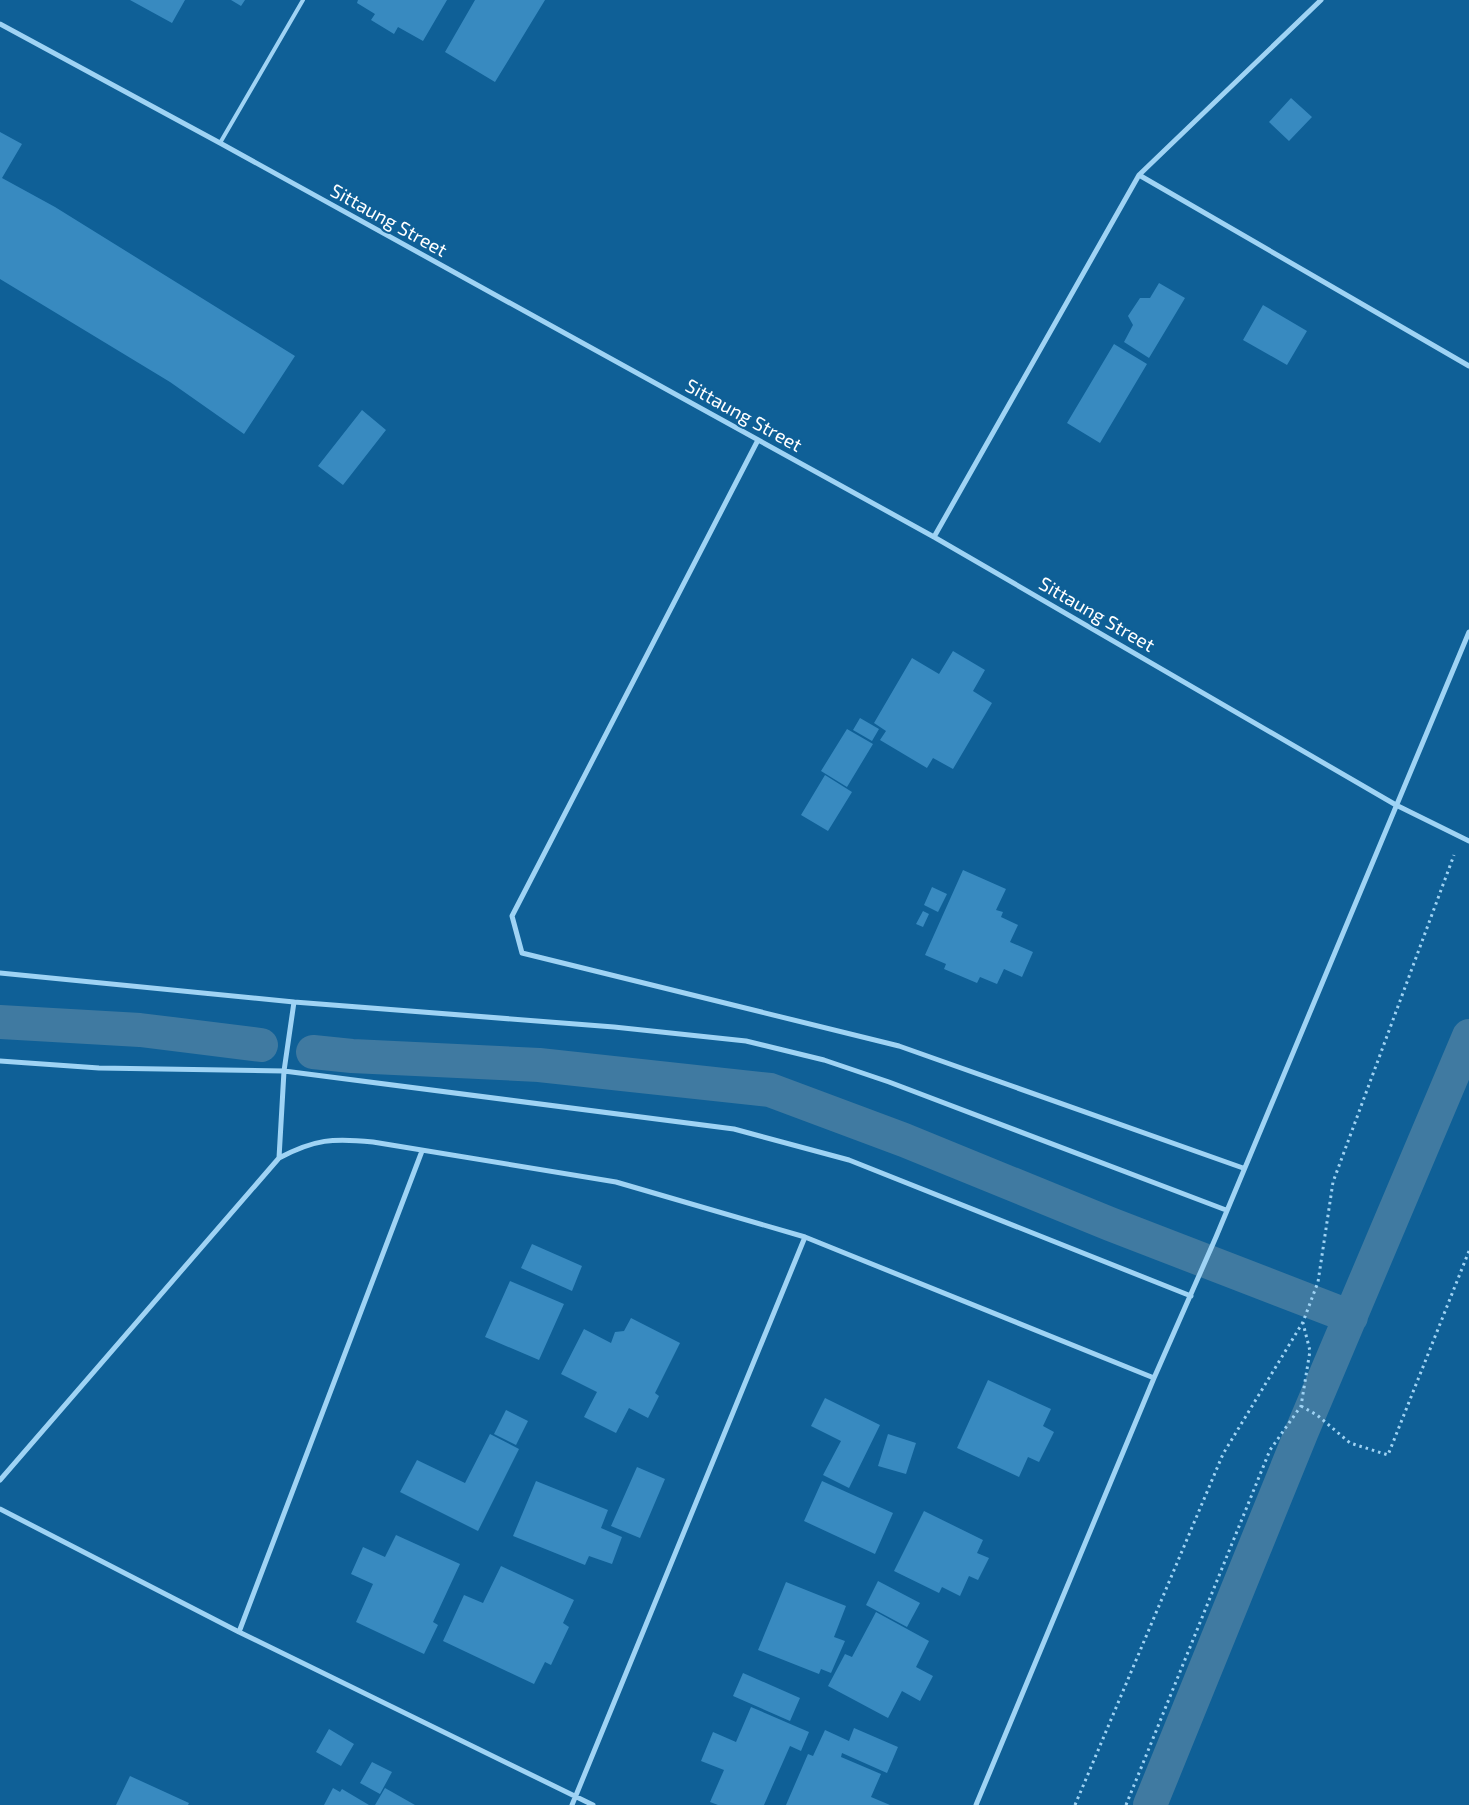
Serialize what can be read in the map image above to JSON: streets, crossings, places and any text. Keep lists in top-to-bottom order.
{
  "streets": {
    "street": ["Sittaung Street"]
  }
}
